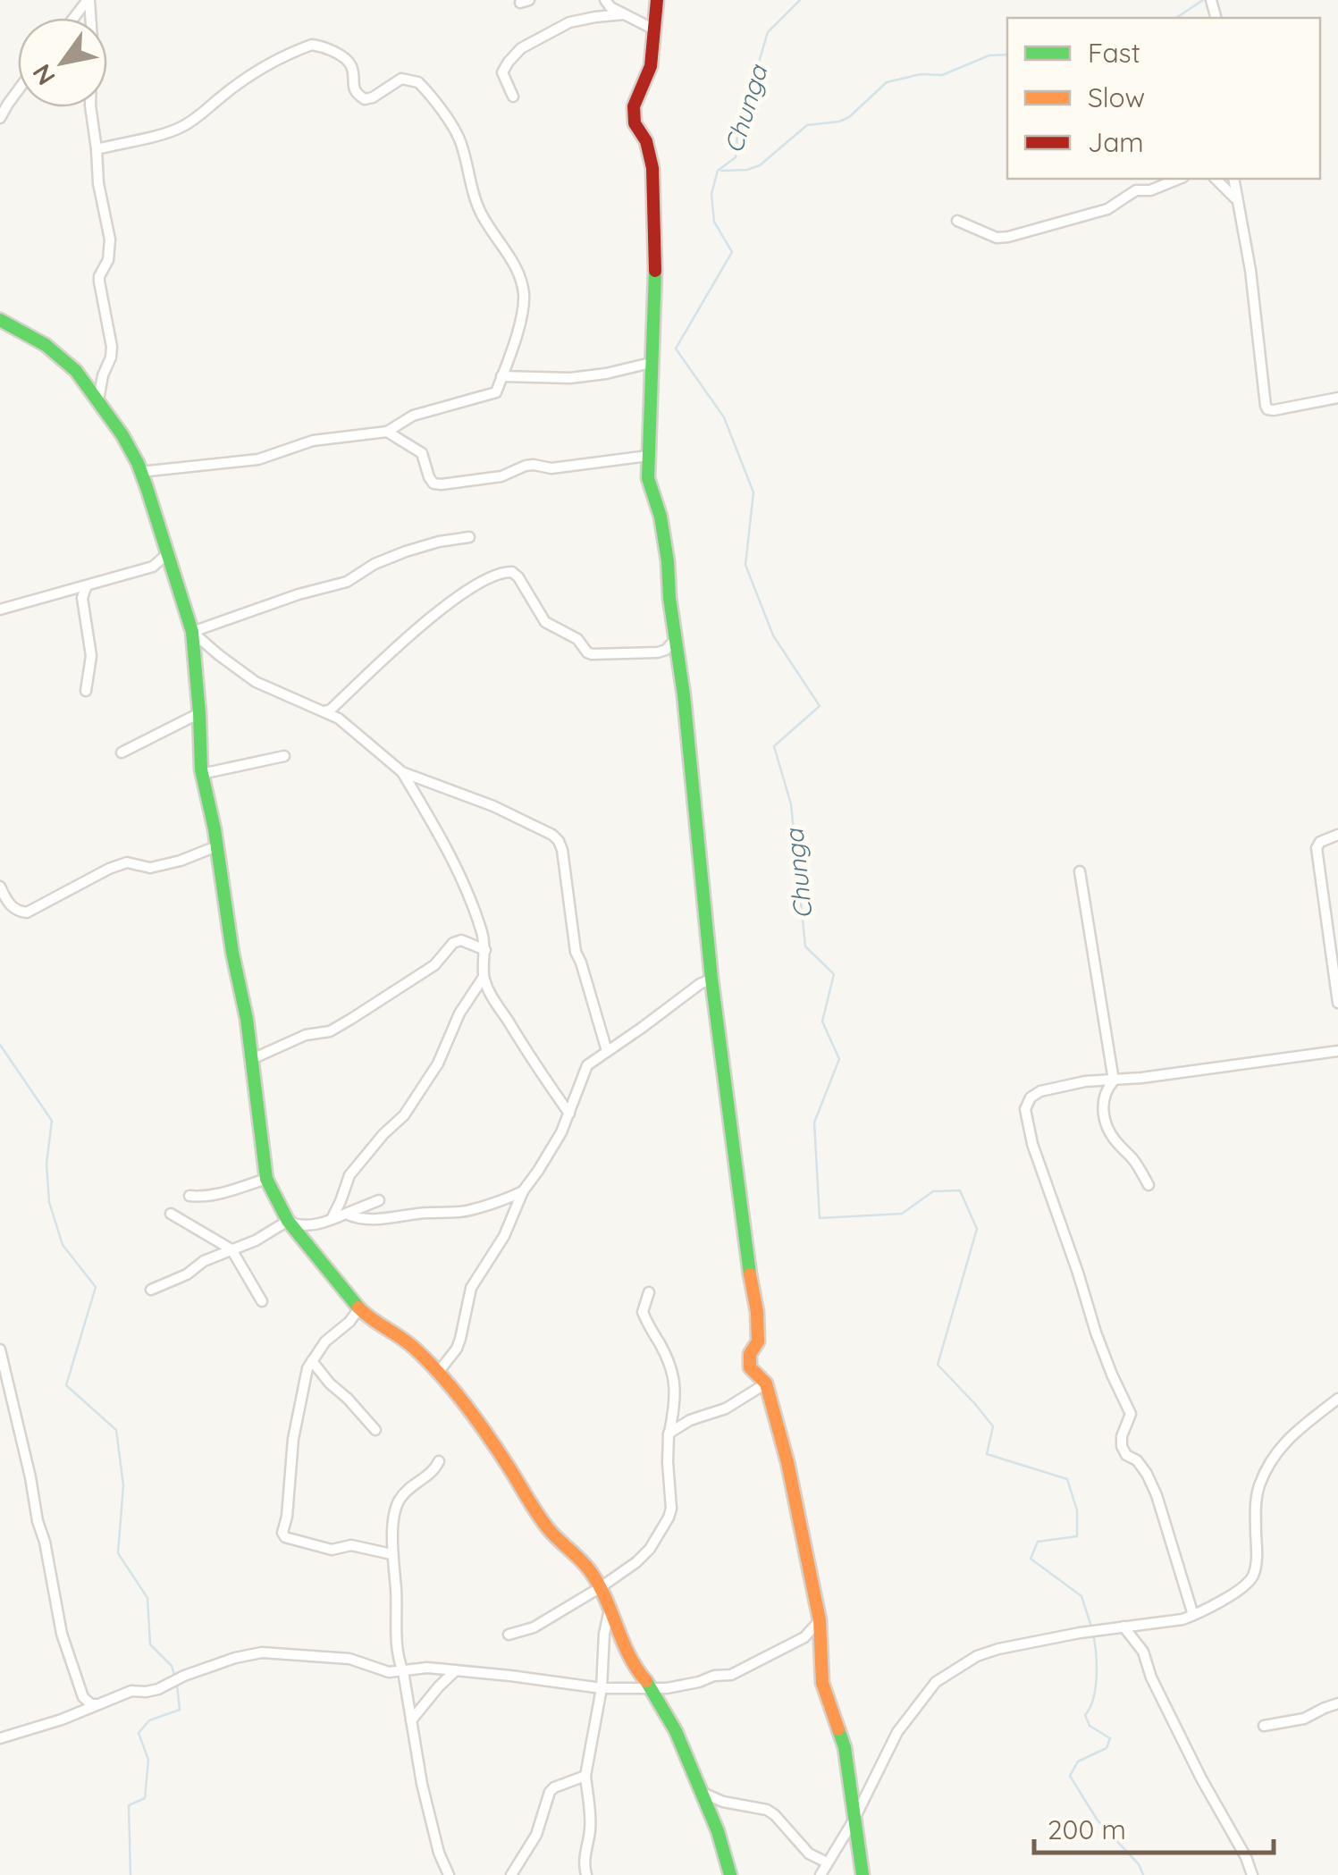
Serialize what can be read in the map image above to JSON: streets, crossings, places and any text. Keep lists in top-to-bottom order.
{
  "water": ["Chunga"],
  "legend": ["Fast", "Slow", "Jam"],
  "scale_bar": "200 m",
  "north": "bottom left"
}
